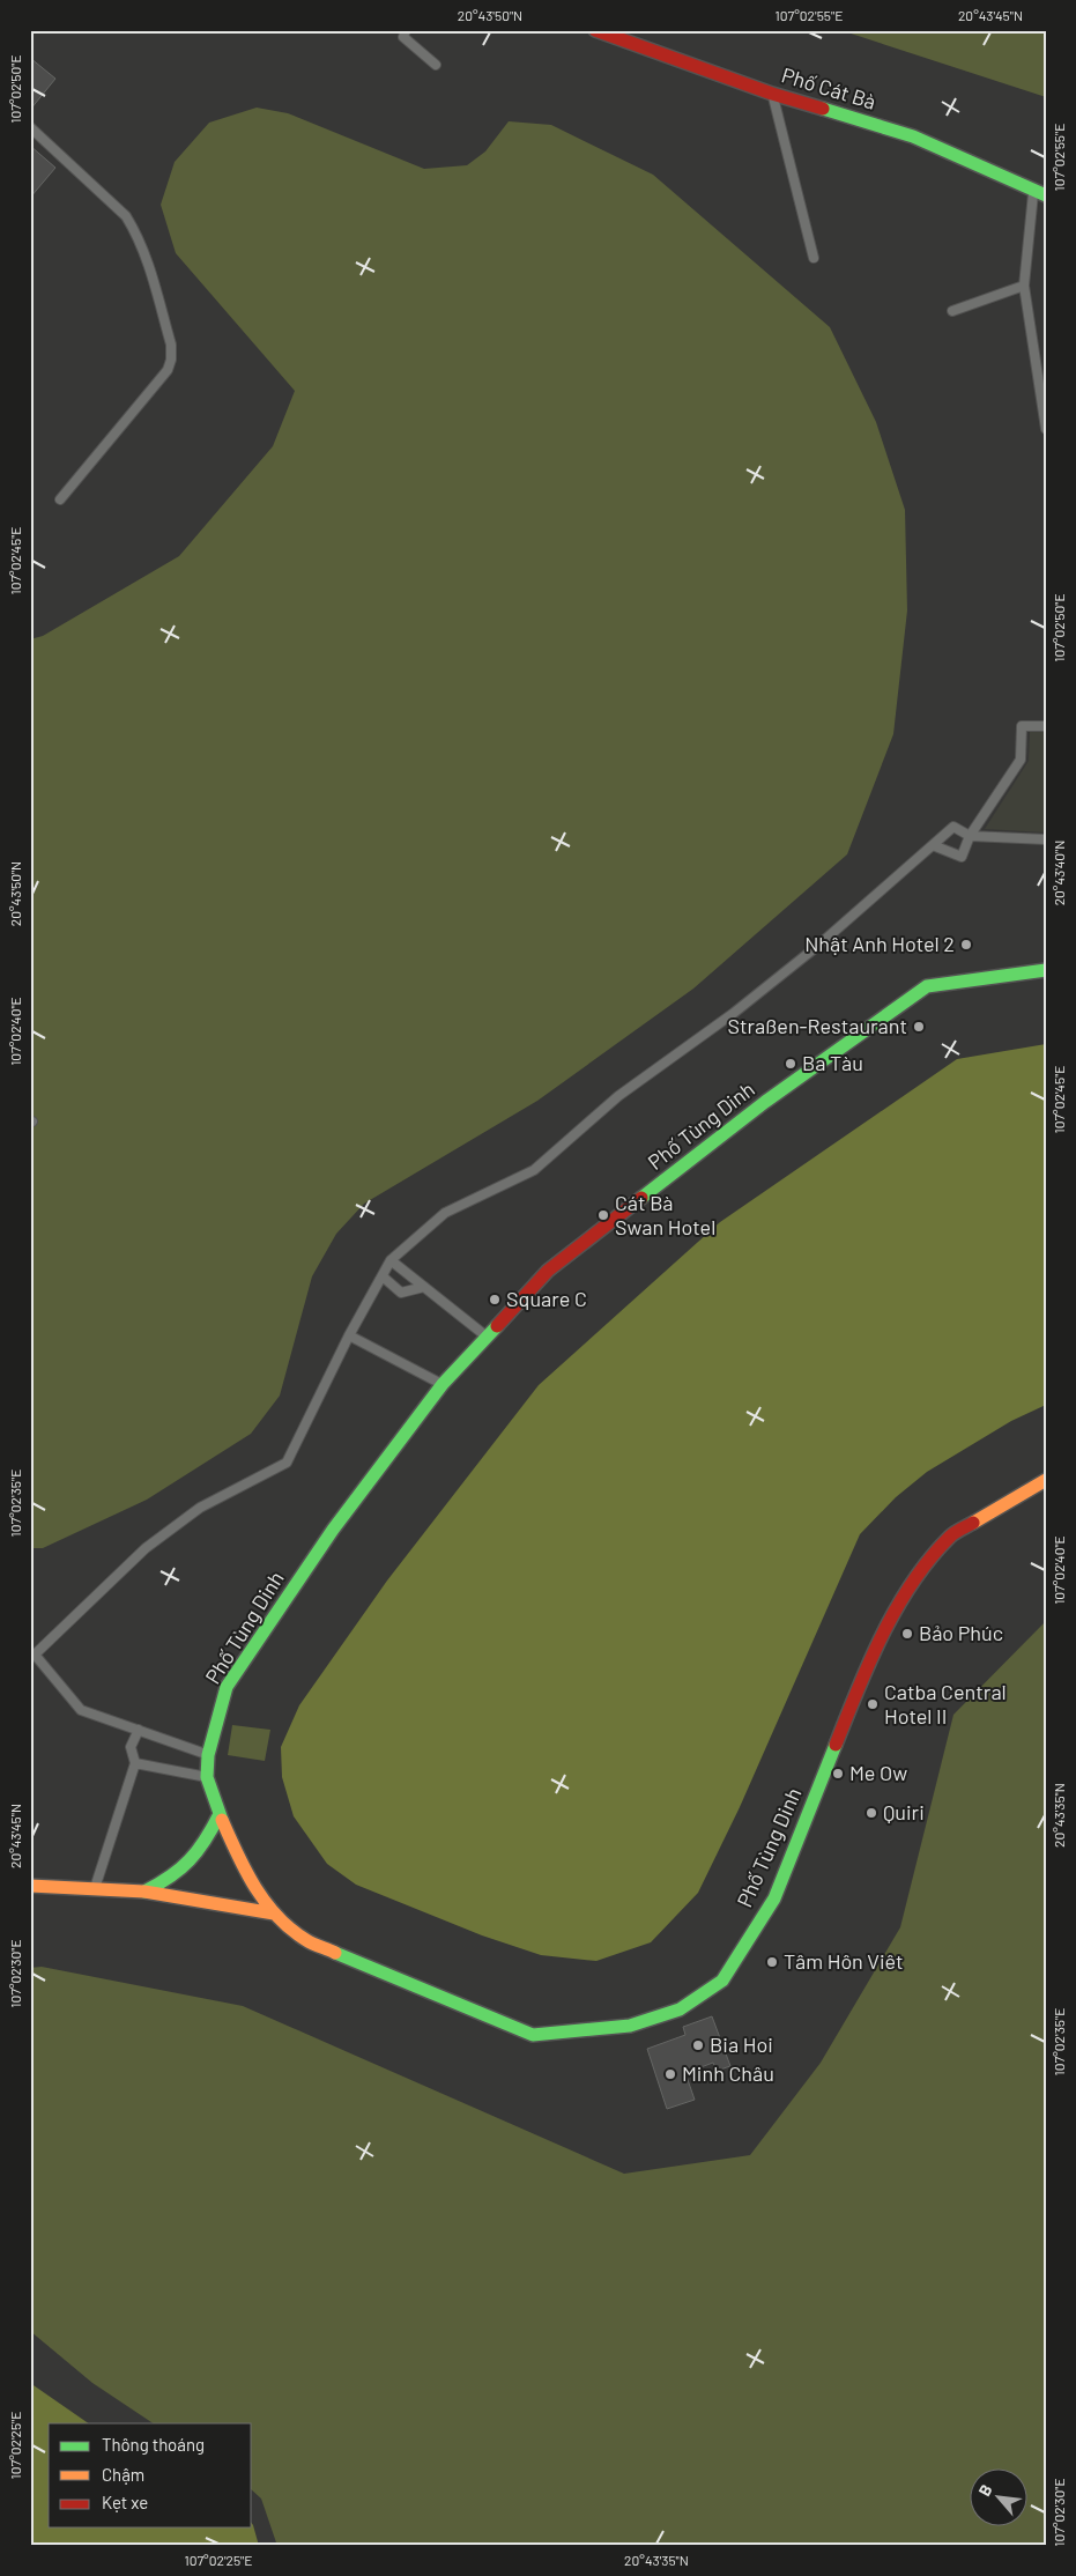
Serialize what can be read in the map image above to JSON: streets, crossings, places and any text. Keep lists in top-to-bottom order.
{
  "streets": {
    "main road": ["Phố Cát Bà", "Phố Tùng Dinh"]
  },
  "places": [
    "Nhật Anh Hotel 2",
    "Straßen-Restaurant",
    "Ba Tàu",
    "Cát Bà Swan Hotel",
    "Square C",
    "Bảo Phúc",
    "Catba Central Hotel II",
    "Me Ow",
    "Quiri",
    "Tâm Hôn Viêt",
    "Bia Hoi",
    "Minh Châu"
  ],
  "legend": ["Thông thoáng", "Chậm", "Kẹt xe"],
  "north": "top left",
  "coordinates": [
    "20°43'50\"N",
    "107°02'55\"E",
    "20°43'45\"N",
    "107°02'50\"E",
    "107°02'45\"E",
    "20°43'40\"N",
    "107°02'40\"E",
    "107°02'35\"E",
    "20°43'35\"N",
    "107°02'30\"E",
    "107°02'25\"E"
  ]
}
